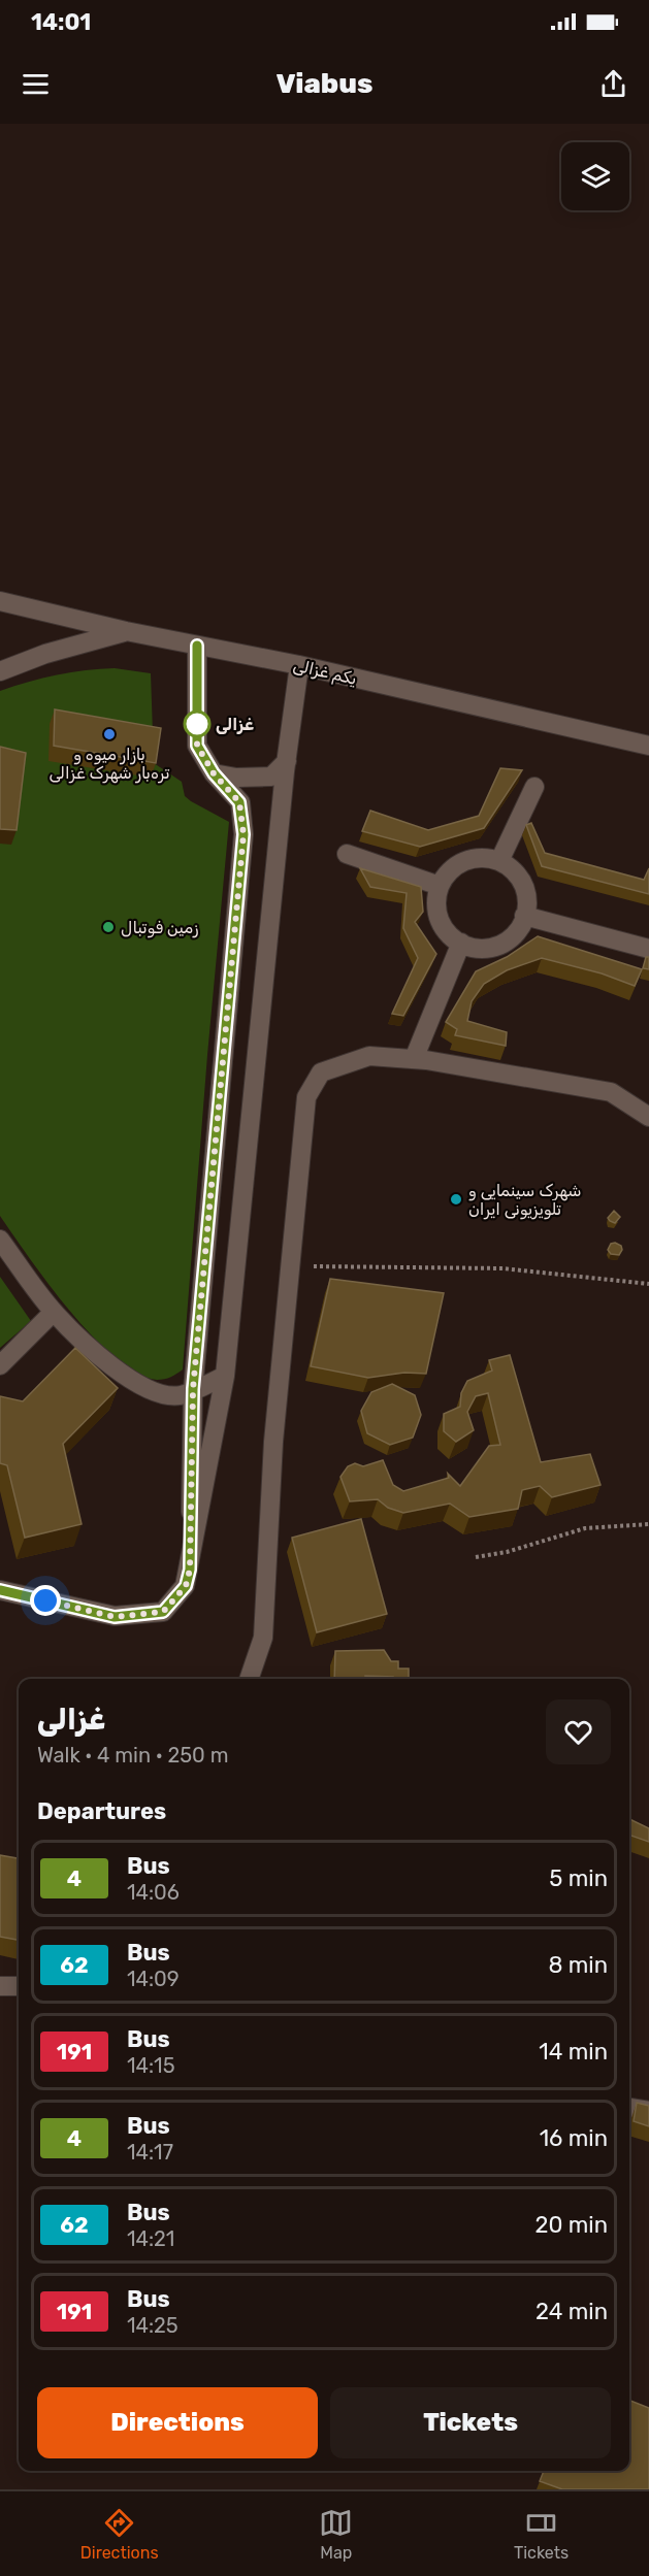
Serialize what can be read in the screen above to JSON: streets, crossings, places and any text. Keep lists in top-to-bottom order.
{
  "streets": {
    "street": ["یکم غزالی"]
  },
  "places": [
    "غزالی",
    "بازار میوه و تره‌بار شهرک غزالی",
    "زمین فوتبال",
    "شهرک سینمایی و تلویزیونی ایران"
  ],
  "lines": ["bus line 4"],
  "page": {
    "status": "14:01",
    "header": "Viabus",
    "heading": [
      ["غزالی", "Walk · 4 min · 250 m"],
      "Departures"
    ],
    "list": [
      {
        "mark": "4",
        "name": "Bus",
        "note": "14:06",
        "value": "5 min"
      },
      {
        "mark": "62",
        "name": "Bus",
        "note": "14:09",
        "value": "8 min"
      },
      {
        "mark": "191",
        "name": "Bus",
        "note": "14:15",
        "value": "14 min"
      },
      {
        "mark": "4",
        "name": "Bus",
        "note": "14:17",
        "value": "16 min"
      },
      {
        "mark": "62",
        "name": "Bus",
        "note": "14:21",
        "value": "20 min"
      },
      {
        "mark": "191",
        "name": "Bus",
        "note": "14:25",
        "value": "24 min"
      }
    ],
    "buttons": ["Directions", "Tickets"],
    "tabs": ["Directions", "Map", "Tickets"]
  }
}
